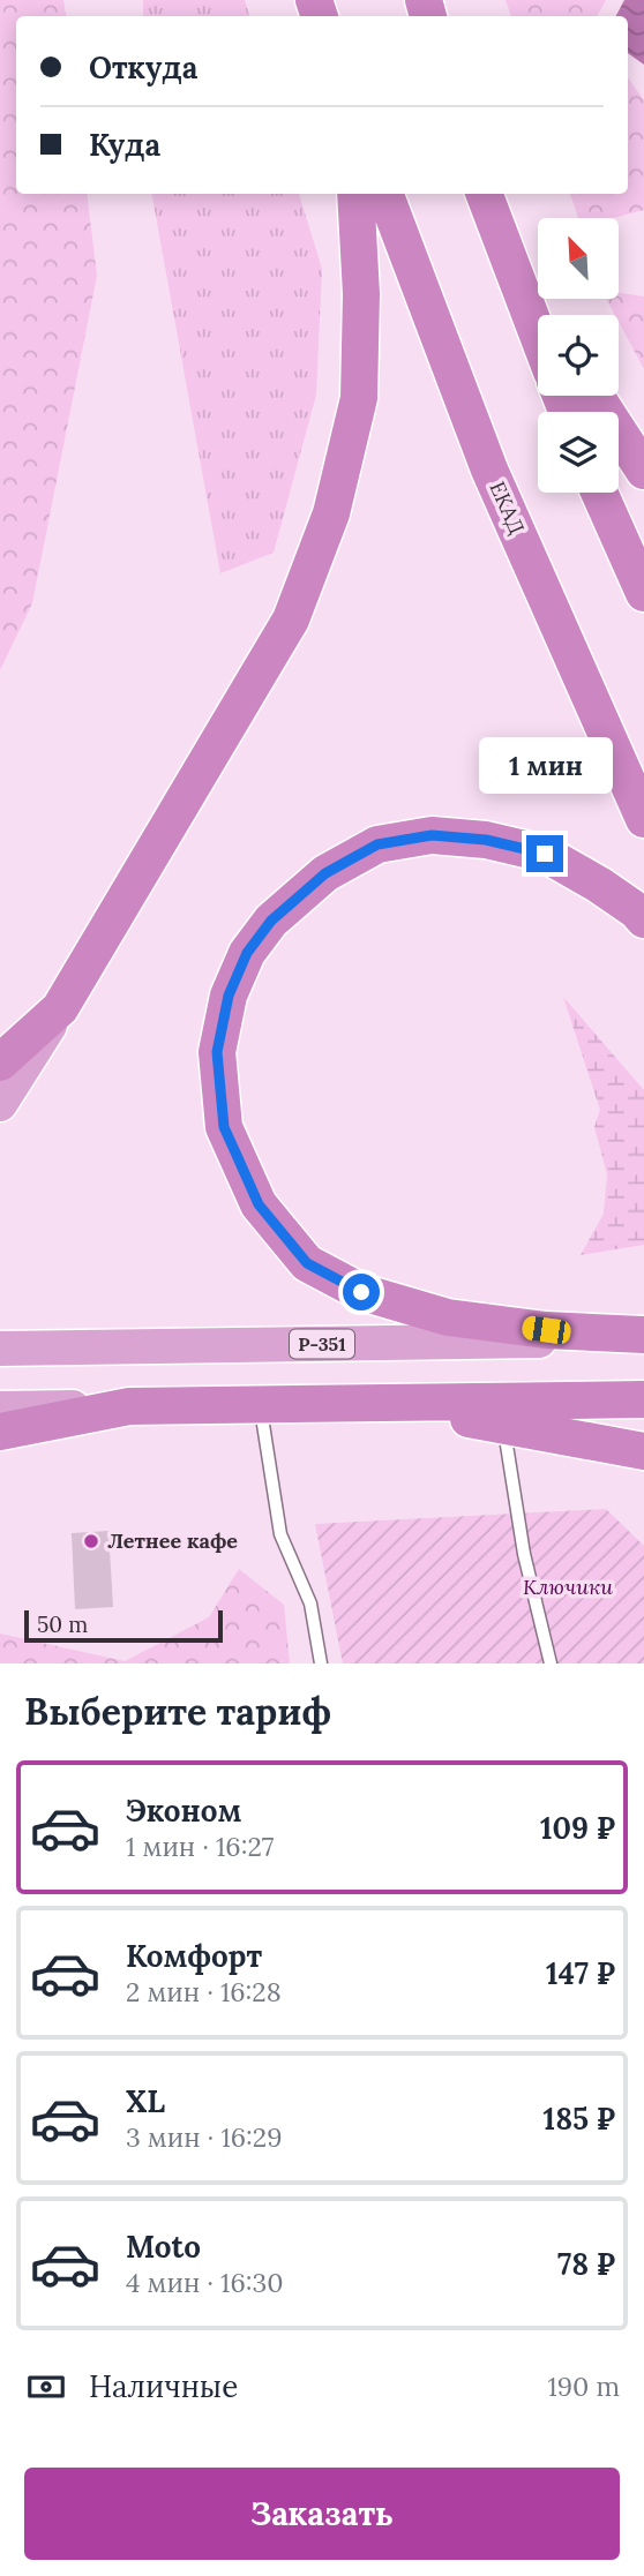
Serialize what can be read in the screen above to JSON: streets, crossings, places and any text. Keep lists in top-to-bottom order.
{
  "streets": {
    "highway": ["ЕКАД"],
    "main road": ["Р-351"]
  },
  "parks": ["Ключики"],
  "places": ["Летнее кафе"],
  "scale_bar": "50 m",
  "north": "top left",
  "page": {
    "banner": ["Откуда", "Куда"],
    "bubble": "1 мин",
    "scale": "50 m",
    "heading": "Выберите тариф",
    "list": [
      {
        "name": "Эконом",
        "note": "1 мин · 16:27",
        "value": "109 ₽"
      },
      {
        "name": "Комфорт",
        "note": "2 мин · 16:28",
        "value": "147 ₽"
      },
      {
        "name": "XL",
        "note": "3 мин · 16:29",
        "value": "185 ₽"
      },
      {
        "name": "Moto",
        "note": "4 мин · 16:30",
        "value": "78 ₽"
      }
    ],
    "pay": ["Наличные", "190 m"],
    "buttons": "Заказать"
  }
}
